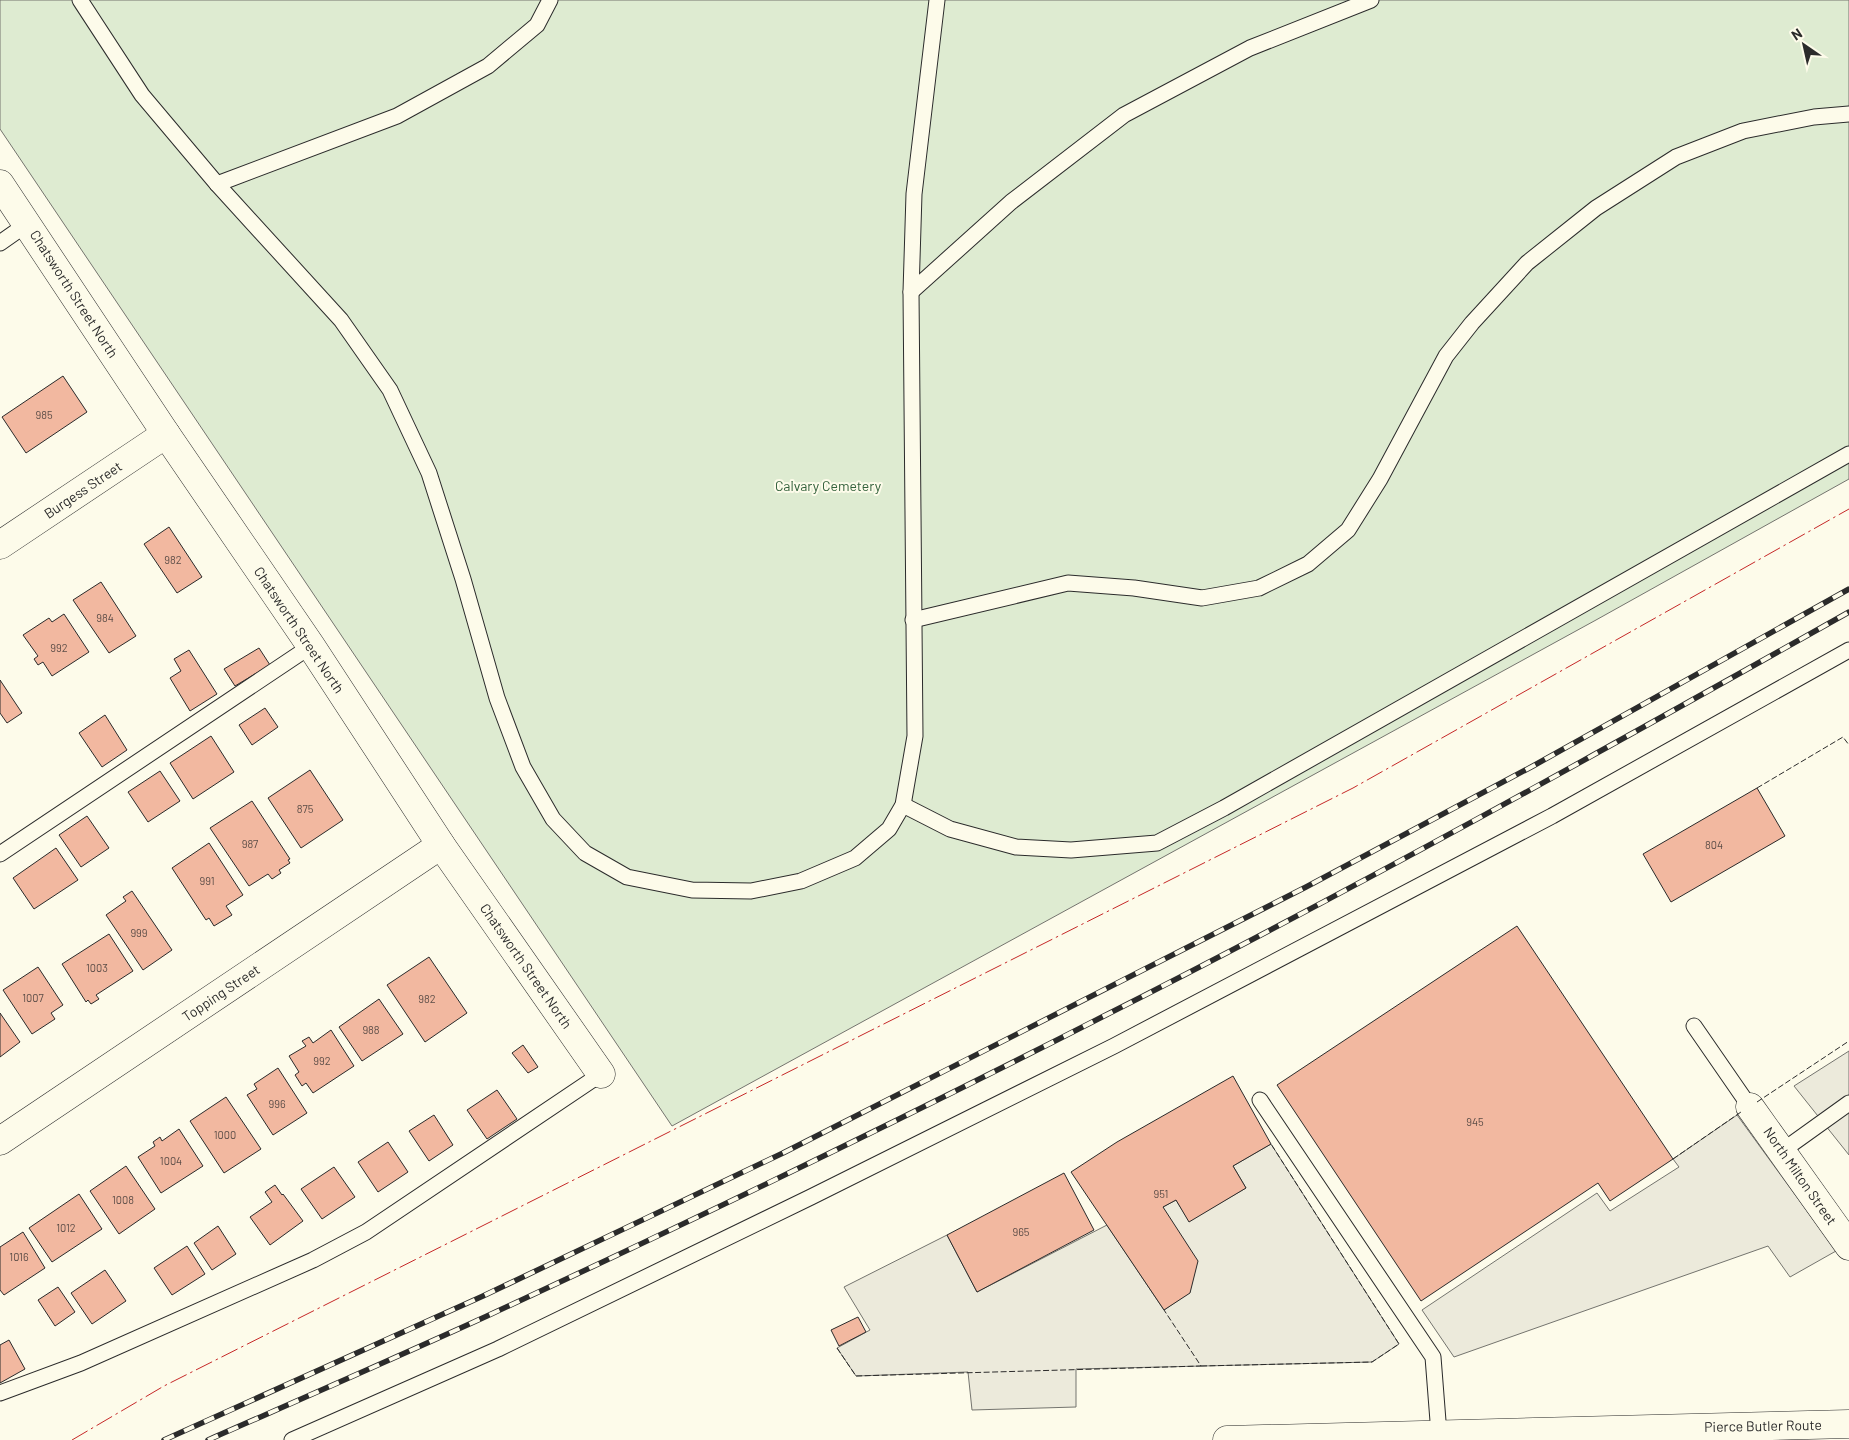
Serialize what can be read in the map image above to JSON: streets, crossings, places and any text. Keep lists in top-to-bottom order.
{
  "streets": {
    "street": [
      "Chatsworth Street North",
      "Burgess Street",
      "Topping Street",
      "North Milton Street",
      "Pierce Butler Route"
    ]
  },
  "crossings": [
    ["Chatsworth Street North", "Burgess Street"],
    ["Chatsworth Street North", "Topping Street"]
  ],
  "parks": ["Calvary Cemetery"],
  "house_numbers": [
    "985",
    "982",
    "984",
    "992",
    "875",
    "987",
    "804",
    "991",
    "999",
    "1003",
    "1007",
    "982",
    "988",
    "992",
    "996",
    "945",
    "1000",
    "1004",
    "951",
    "1008",
    "1012",
    "965",
    "1016"
  ],
  "north": "top left"
}
